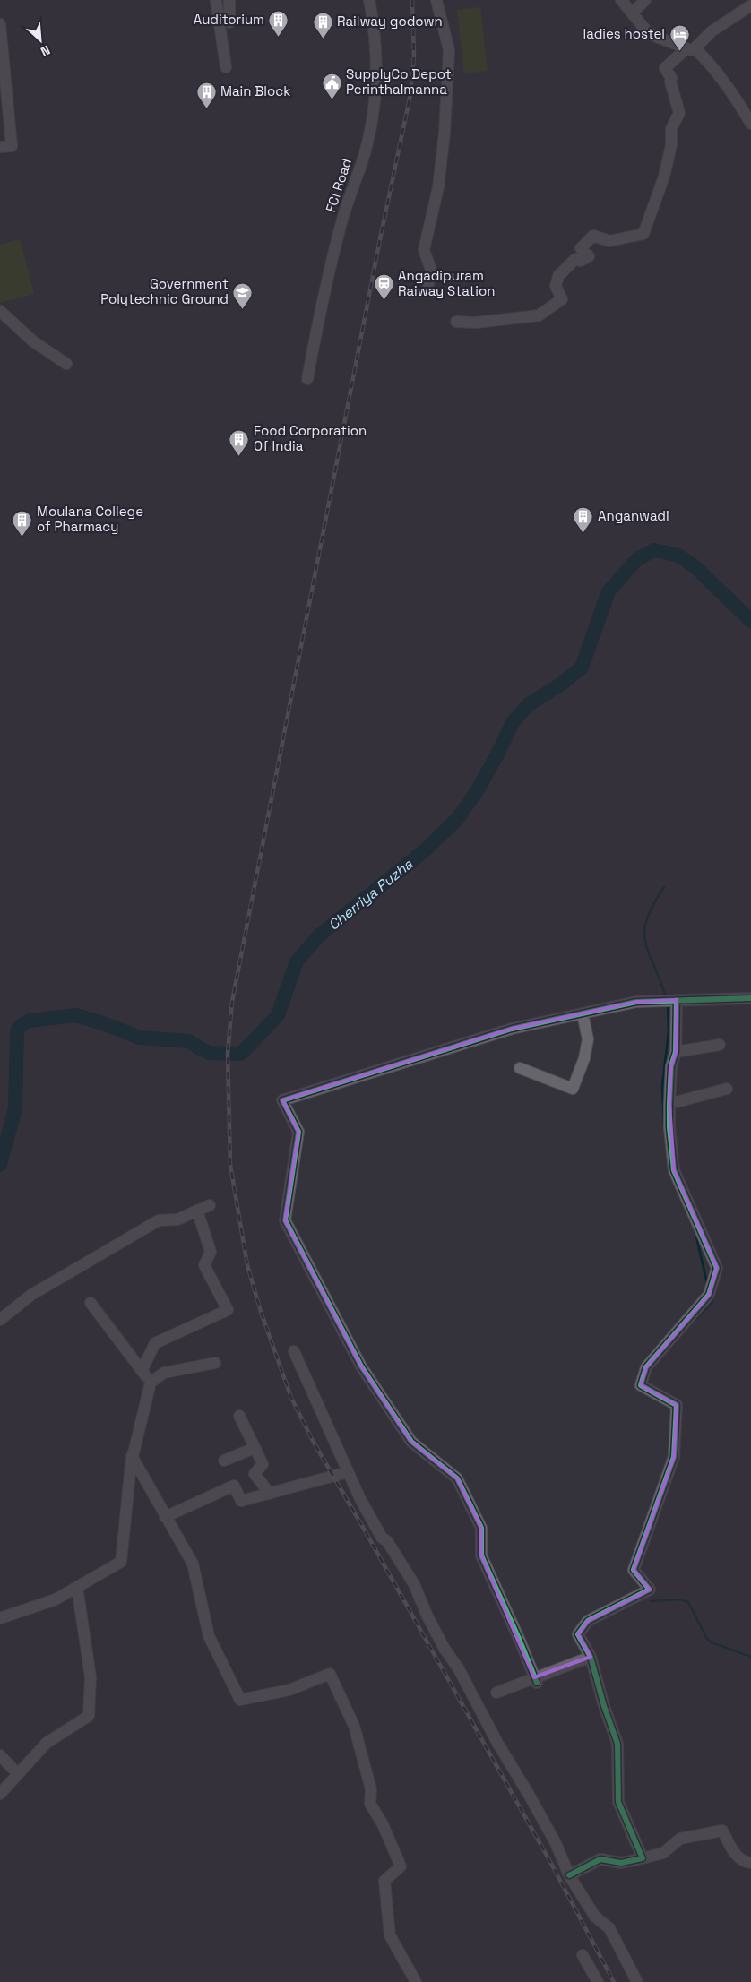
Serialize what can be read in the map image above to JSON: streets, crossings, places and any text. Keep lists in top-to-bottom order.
{
  "streets": {
    "street": ["FCI Road"]
  },
  "water": ["Cherriya Puzha"],
  "places": {
    "building": [
      "Auditorium",
      "Railway godown",
      "Main Block",
      "Food Corporation Of India",
      "Anganwadi",
      "Moulana College of Pharmacy"
    ],
    "hotel": ["ladies hostel"],
    "public building": ["SupplyCo Depot Perinthalmanna"],
    "station": ["Angadipuram Raiway Station"],
    "school or university": ["Government Polytechnic Ground"]
  },
  "north": "bottom right"
}
